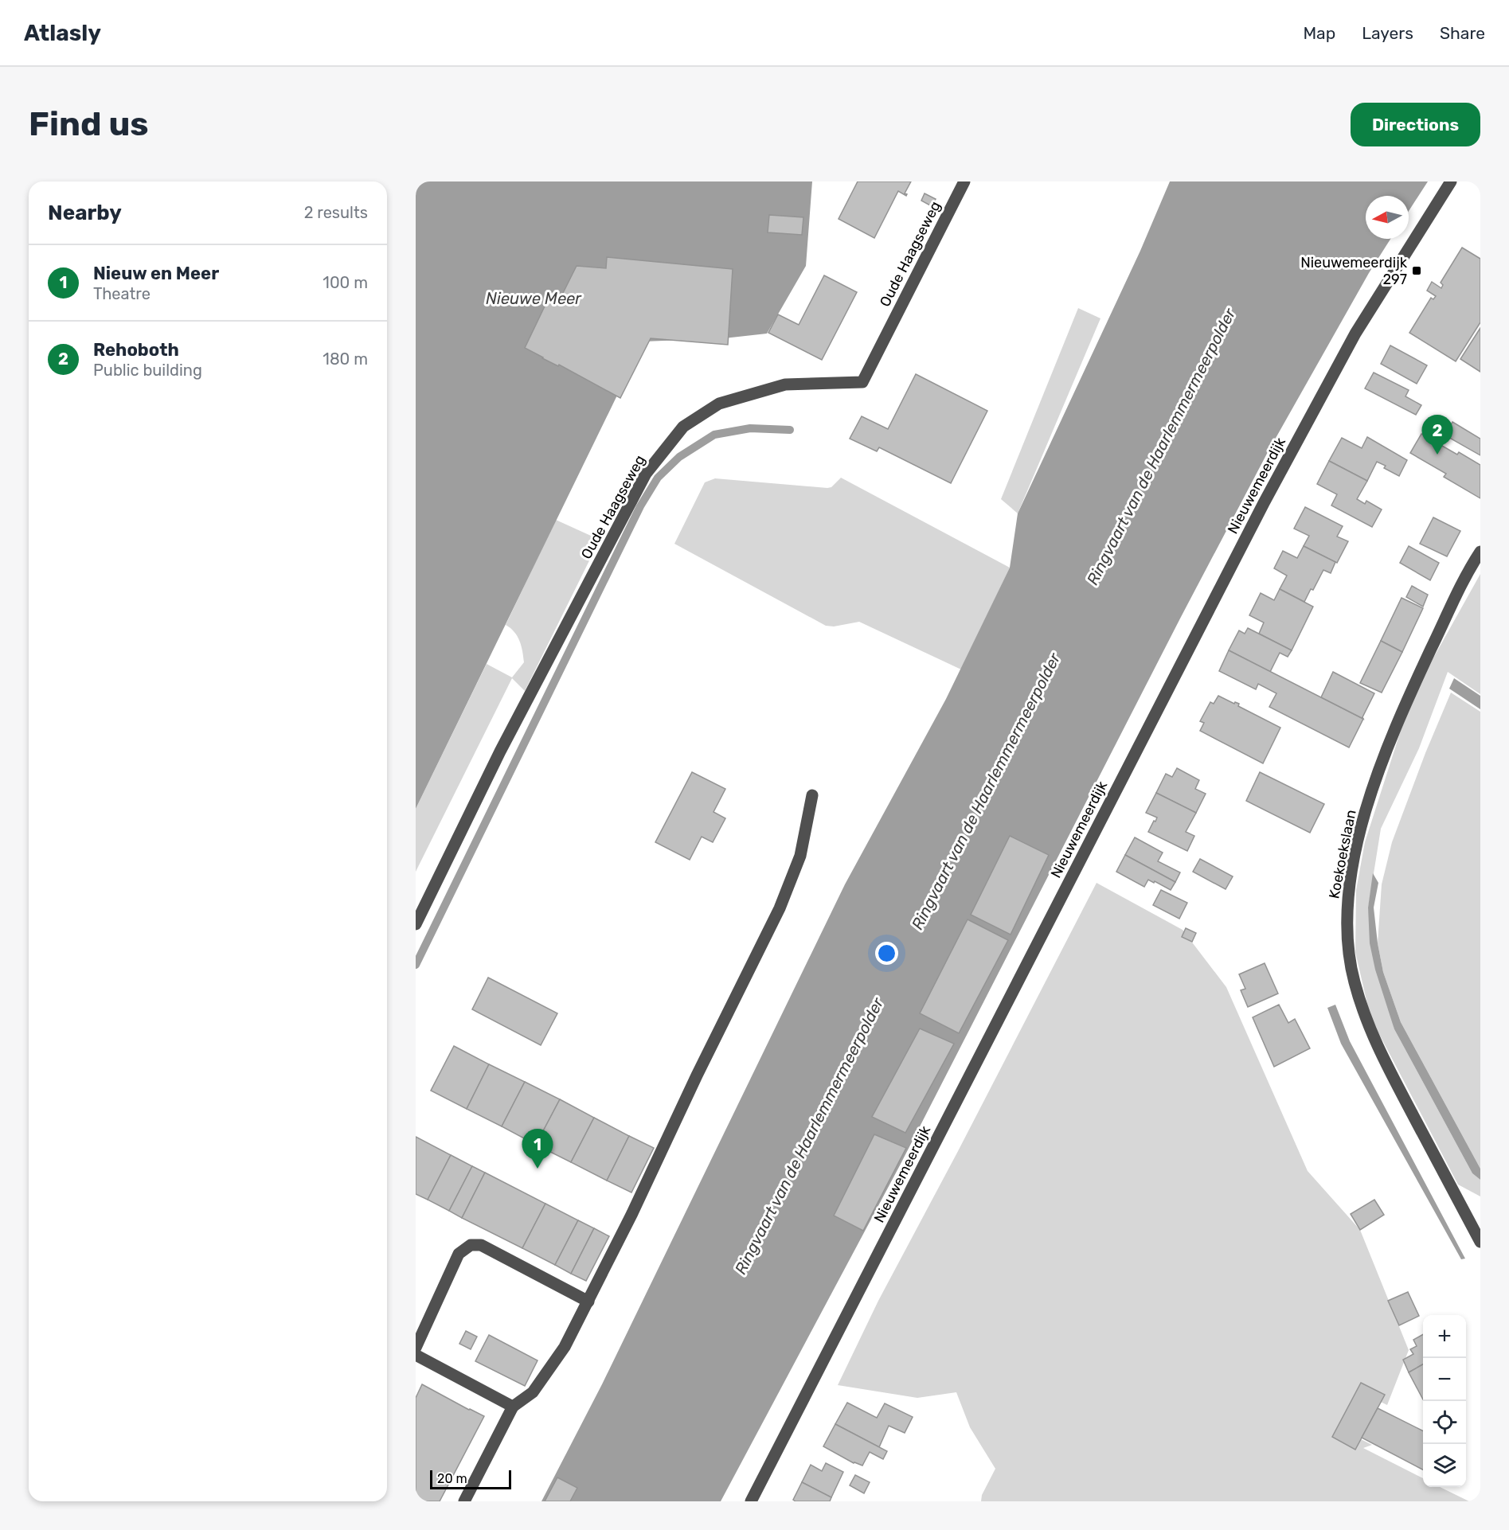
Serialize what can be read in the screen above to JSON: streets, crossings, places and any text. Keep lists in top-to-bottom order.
{
  "streets": {
    "street": ["Oude Haagseweg", "Nieuwemeerdijk", "Koekoekslaan"]
  },
  "water": ["Nieuwe Meer", "Ringvaart van de Haarlemmermeerpolder"],
  "places": {
    "transit": ["Nieuwemeerdijk 297"]
  },
  "scale_bar": "20 m",
  "north": "left",
  "page": {
    "header": "Atlasly",
    "nav": ["Map", "Layers", "Share"],
    "buttons": "Directions",
    "title": "Find us",
    "heading": ["Nearby", "2 results"],
    "list": [
      {
        "mark": "1",
        "name": "Nieuw en Meer",
        "note": "Theatre",
        "value": "100 m"
      },
      {
        "mark": "2",
        "name": "Rehoboth",
        "note": "Public building",
        "value": "180 m"
      }
    ],
    "pins": ["2", "1"],
    "map_buttons": ["+", "−"],
    "scale": "20 m"
  }
}
